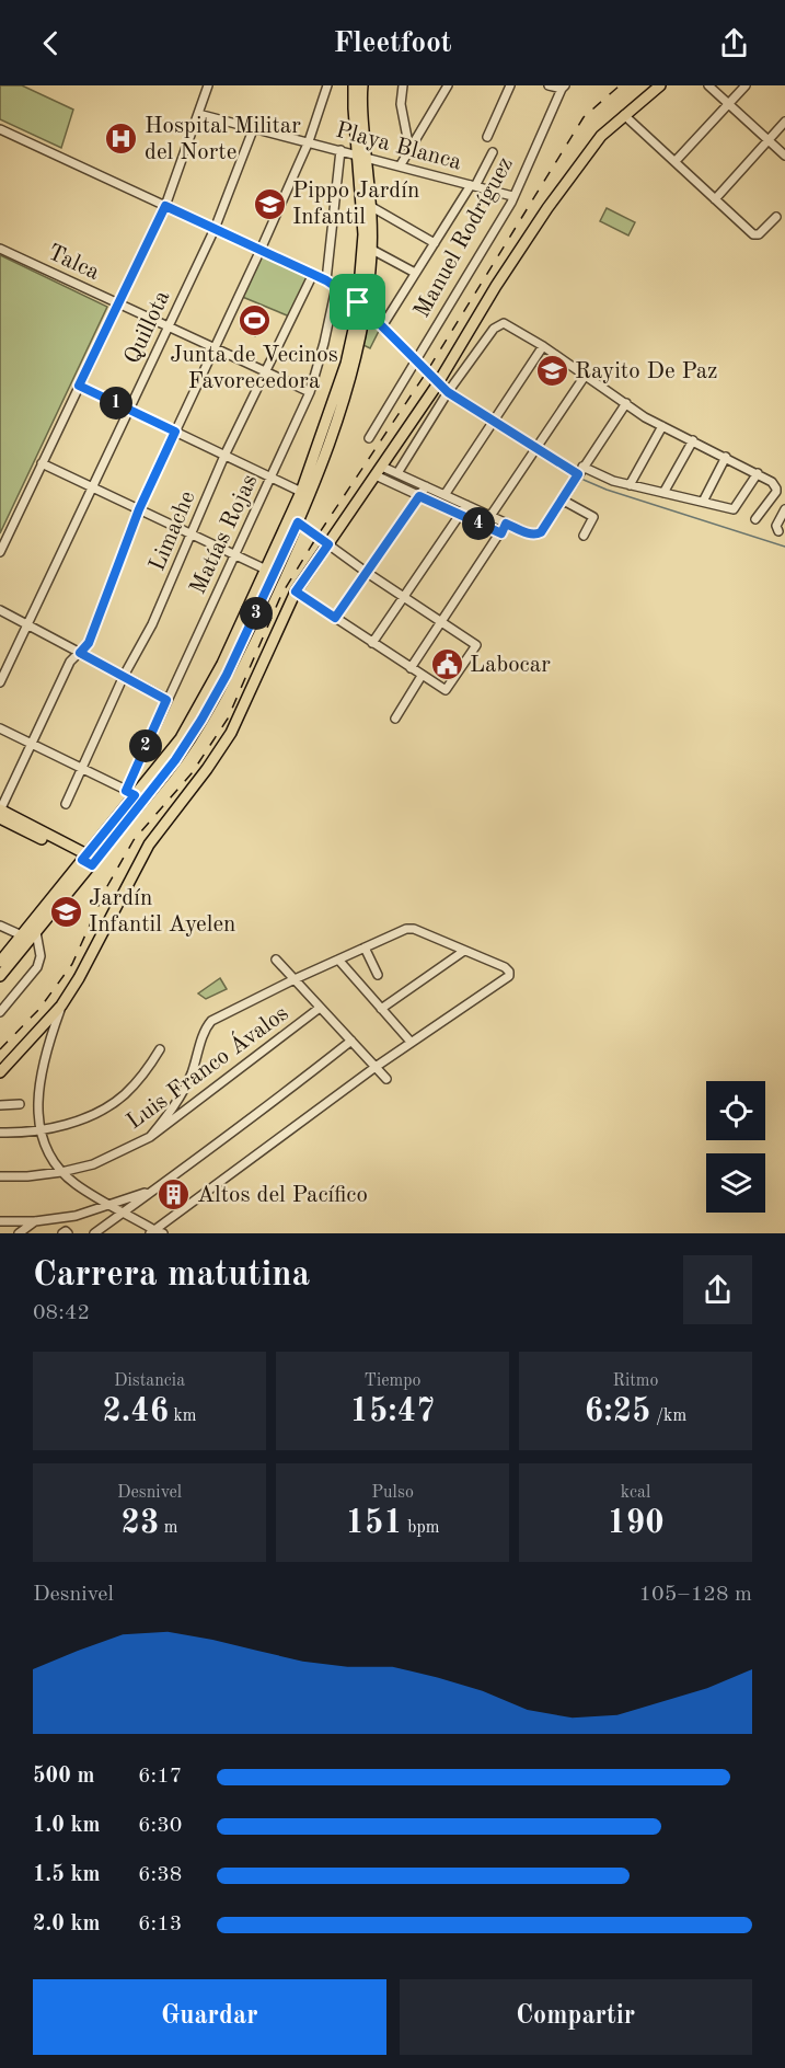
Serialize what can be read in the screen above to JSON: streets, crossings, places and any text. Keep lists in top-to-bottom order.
{
  "streets": {
    "street": [
      "Playa Blanca",
      "Manuel Rodríguez",
      "Talca",
      "Quillota",
      "Limache",
      "Matías Rojas",
      "Luis Franco Ávalos"
    ]
  },
  "crossings": [
    ["Playa Blanca", "Manuel Rodríguez"],
    ["Playa Blanca", "Quillota"],
    ["Talca", "Quillota"],
    ["Talca", "Limache"],
    ["Talca", "Matías Rojas"]
  ],
  "places": {
    "hospital": ["Hospital Militar del Norte"],
    "school or university": ["Pippo Jardín Infantil", "Rayito De Paz", "Jardín Infantil Ayelen"],
    "sports": ["Junta de Vecinos Favorecedora"],
    "public building": ["Labocar"],
    "building": ["Altos del Pacífico"]
  },
  "page": {
    "header": "Fleetfoot",
    "pins": [
      "1",
      "4",
      "3",
      "2"
    ],
    "heading": ["Carrera matutina", "08:42"],
    "stats": [
      ["Distancia", "2.46 km"],
      ["Tiempo", "15:47"],
      ["Ritmo", "6:25 /km"],
      ["Desnivel", "23 m"],
      ["Pulso", "151 bpm"],
      ["kcal", "190"]
    ],
    "chart": ["Desnivel", "105–128 m"],
    "list": [
      {
        "name": "500 m",
        "note": "6:17"
      },
      {
        "name": "1.0 km",
        "note": "6:30"
      },
      {
        "name": "1.5 km",
        "note": "6:38"
      },
      {
        "name": "2.0 km",
        "note": "6:13"
      }
    ],
    "buttons": ["Guardar", "Compartir"]
  }
}
